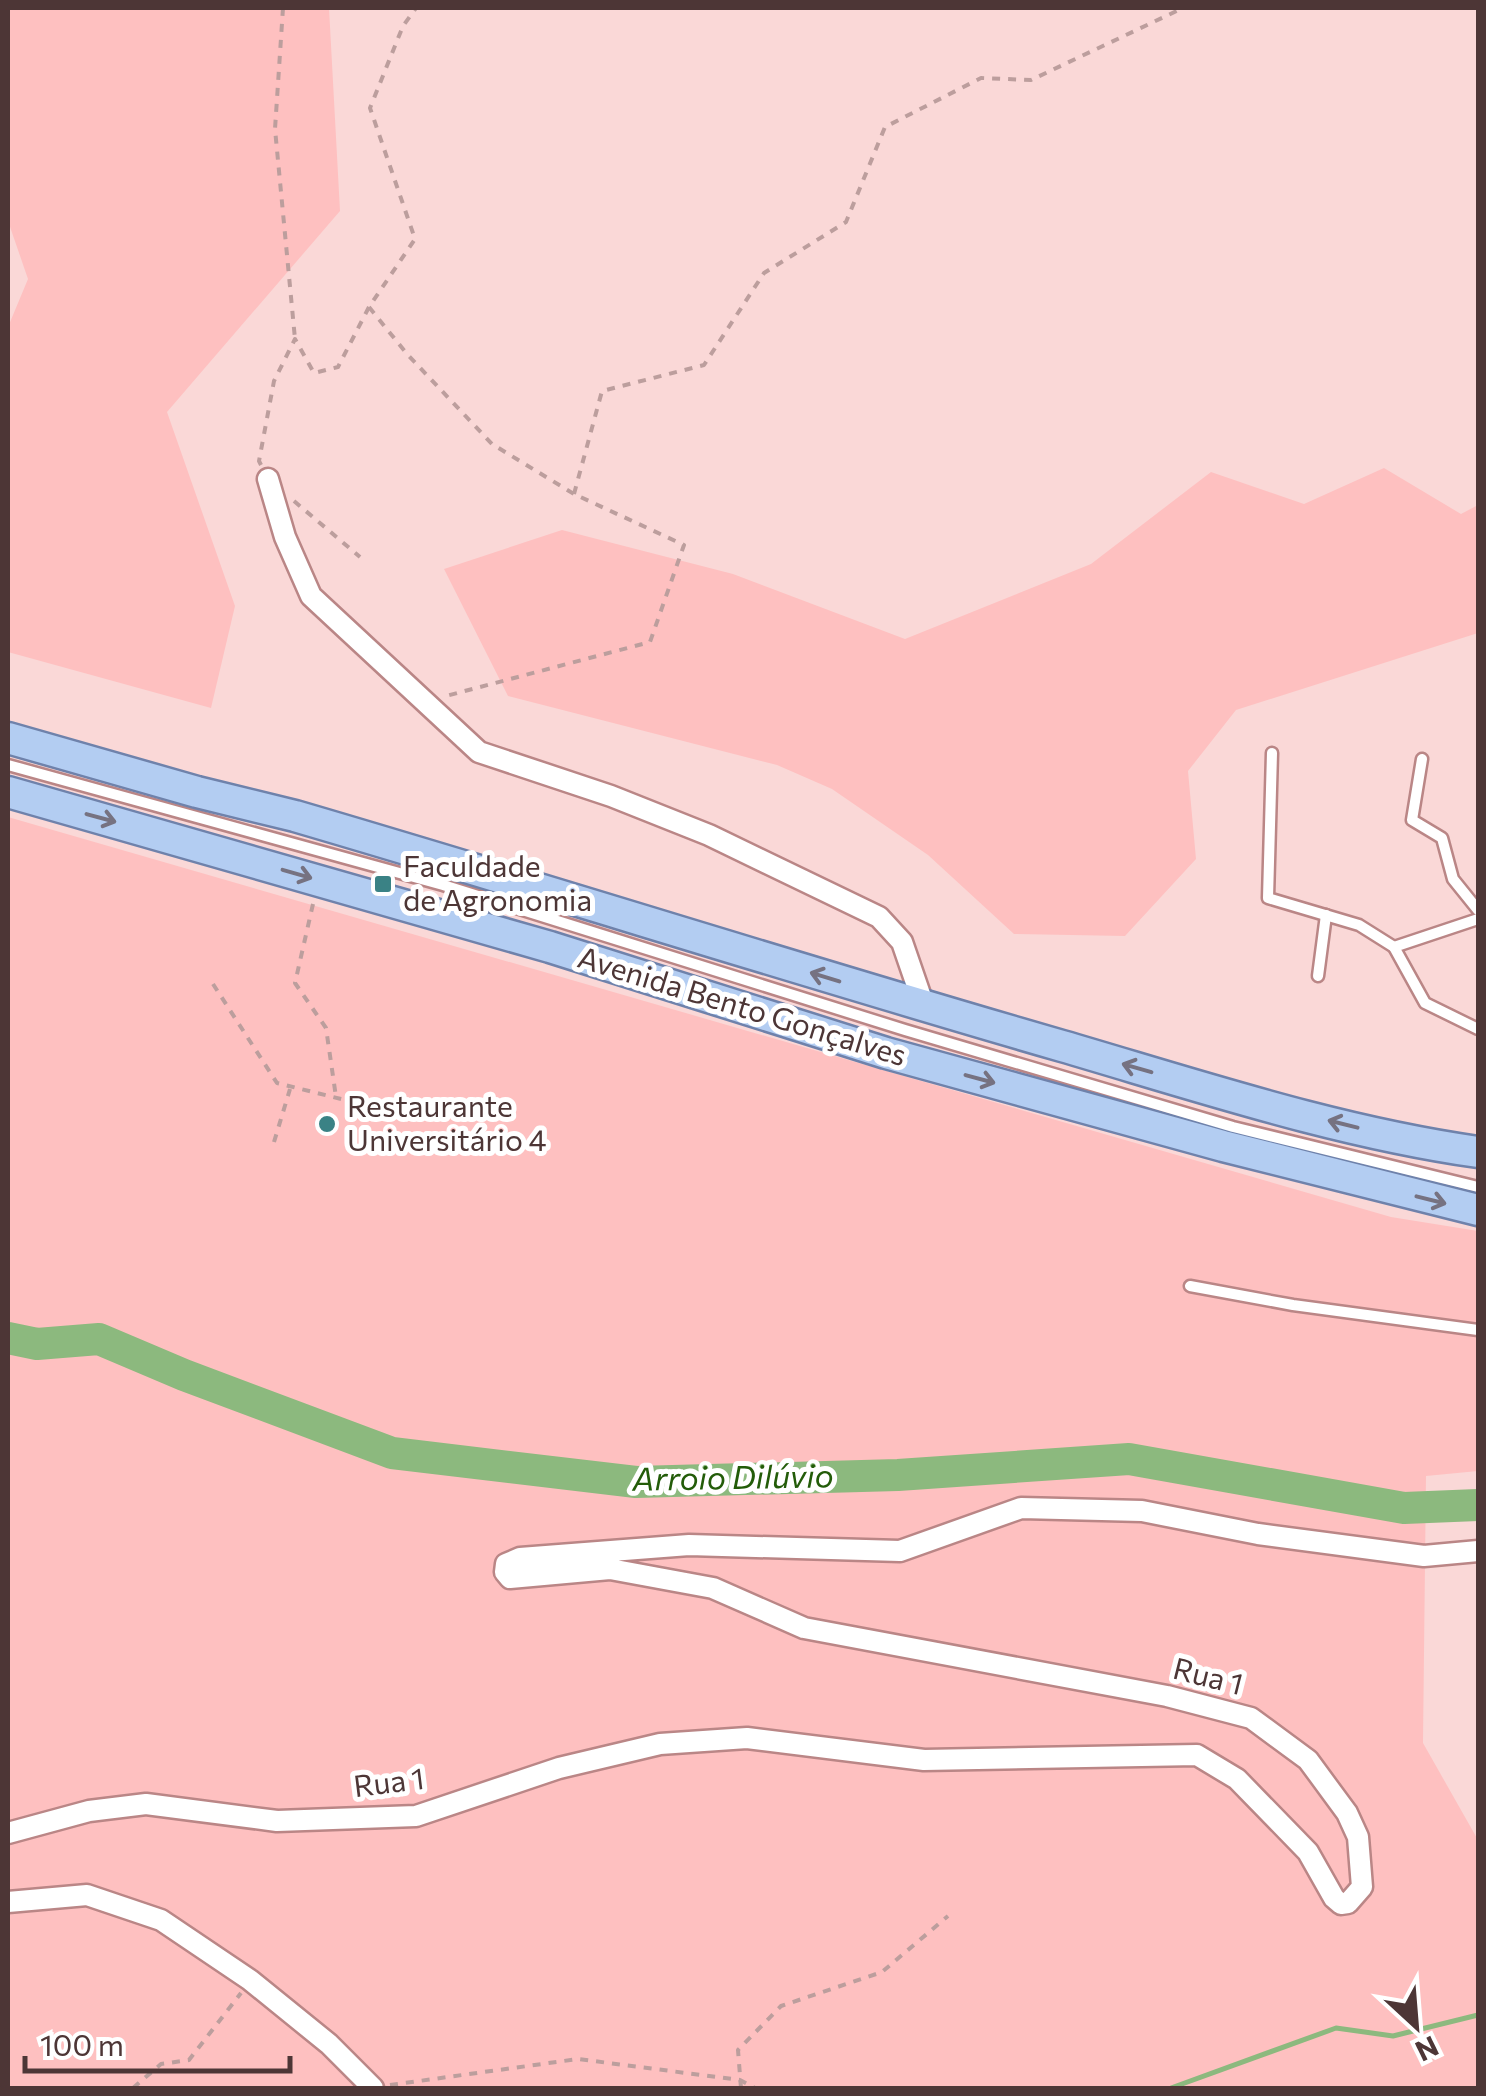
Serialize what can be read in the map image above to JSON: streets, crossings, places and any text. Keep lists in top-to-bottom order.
{
  "streets": {
    "main road": ["Avenida Bento Gonçalves"],
    "street": ["Rua 1"]
  },
  "water": ["Arroio Dilúvio"],
  "places": {
    "transit": ["Faculdade de Agronomia"],
    "other": ["Restaurante Universitário 4"]
  },
  "scale_bar": "100 m",
  "north": "bottom right"
}
